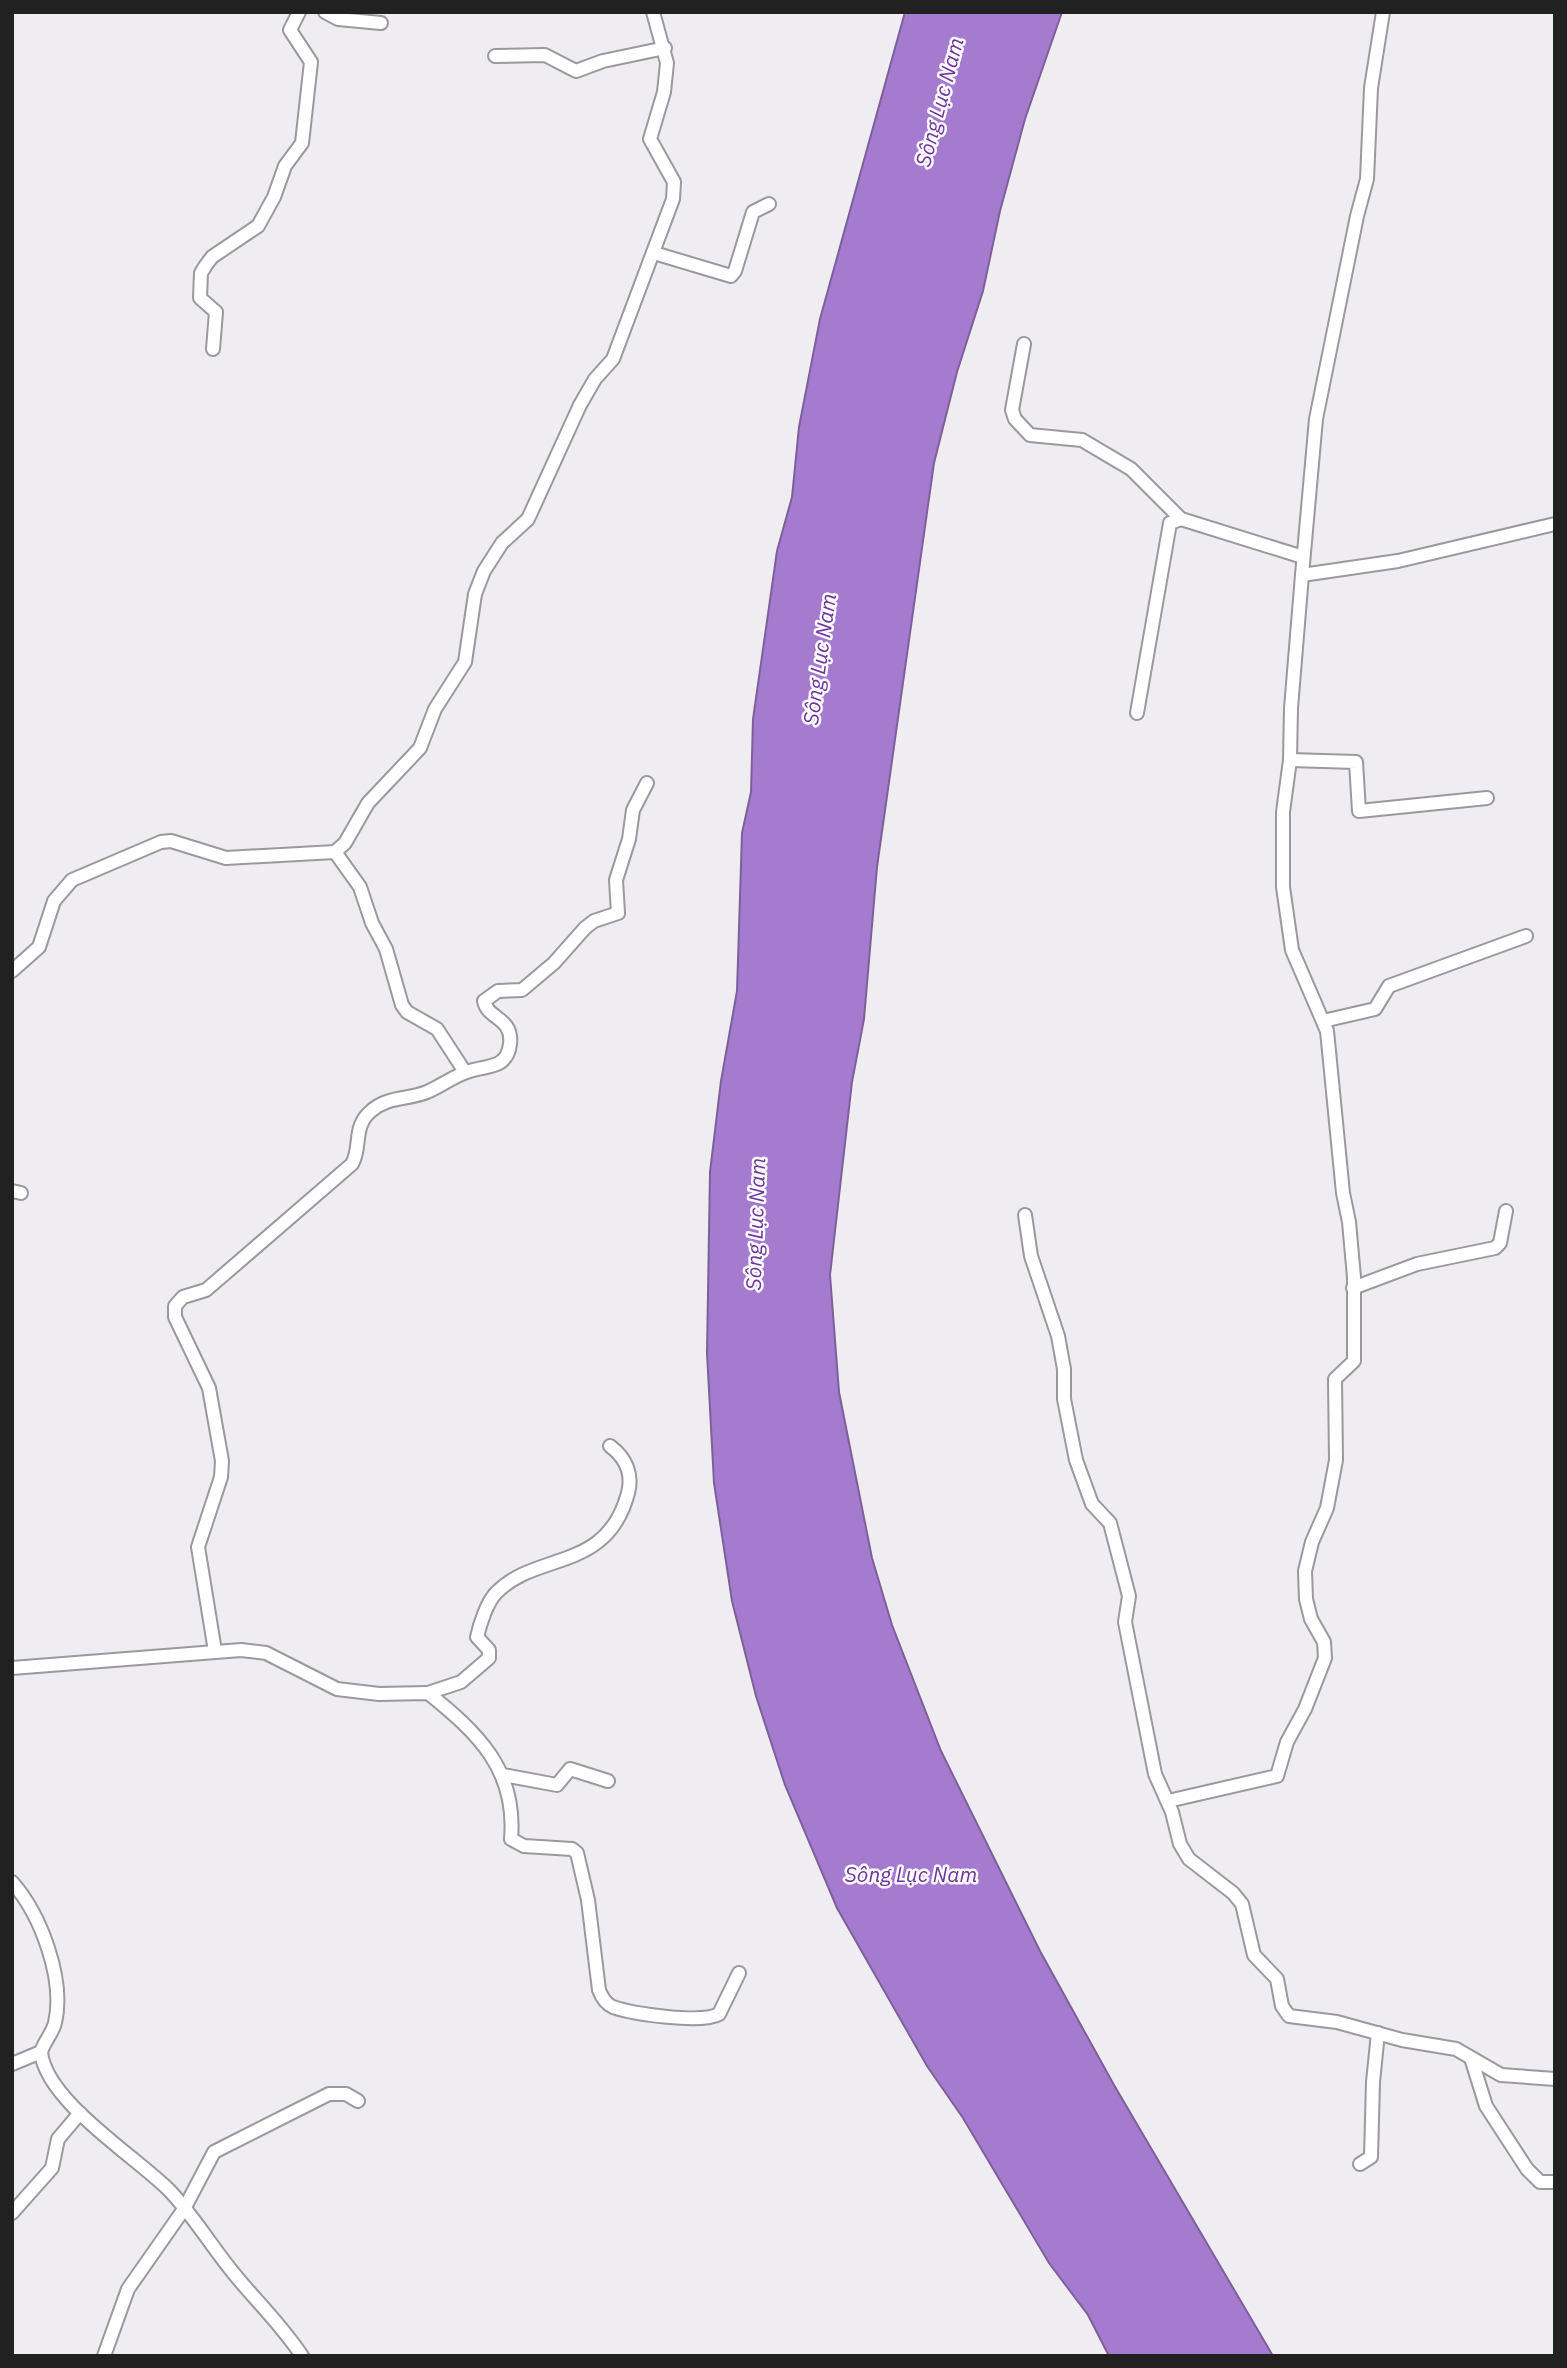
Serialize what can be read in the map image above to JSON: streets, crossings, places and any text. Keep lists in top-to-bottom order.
{
  "water": ["Sông Lục Nam"]
}
